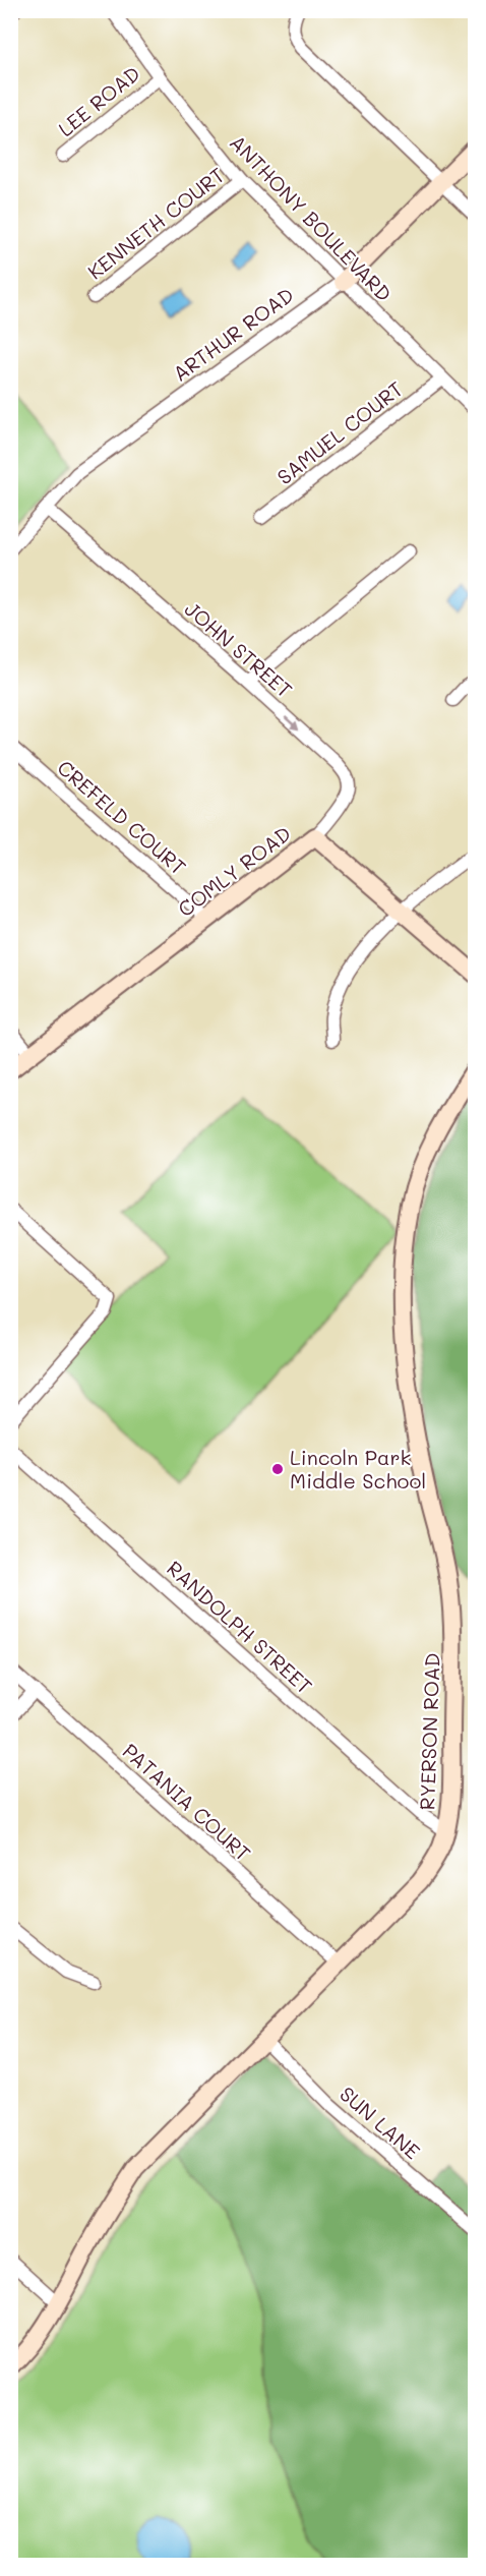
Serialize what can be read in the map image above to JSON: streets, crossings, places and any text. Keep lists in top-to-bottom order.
{
  "streets": {
    "street": [
      "LEE ROAD",
      "ANTHONY BOULEVARD",
      "KENNETH COURT",
      "ARTHUR ROAD",
      "SAMUEL COURT",
      "JOHN STREET",
      "CREFELD COURT",
      "COMLY ROAD",
      "RANDOLPH STREET",
      "RYERSON ROAD",
      "PATANIA COURT",
      "SUN LANE"
    ]
  },
  "crossings": [
    ["LEE ROAD", "ANTHONY BOULEVARD"],
    ["ANTHONY BOULEVARD", "KENNETH COURT"],
    ["ANTHONY BOULEVARD", "ARTHUR ROAD"],
    ["ANTHONY BOULEVARD", "SAMUEL COURT"],
    ["ARTHUR ROAD", "JOHN STREET"],
    ["JOHN STREET", "COMLY ROAD"],
    ["CREFELD COURT", "COMLY ROAD"],
    ["RANDOLPH STREET", "RYERSON ROAD"],
    ["RYERSON ROAD", "PATANIA COURT"],
    ["RYERSON ROAD", "SUN LANE"]
  ],
  "one_way": ["JOHN STREET"],
  "places": ["Lincoln Park Middle School"]
}
